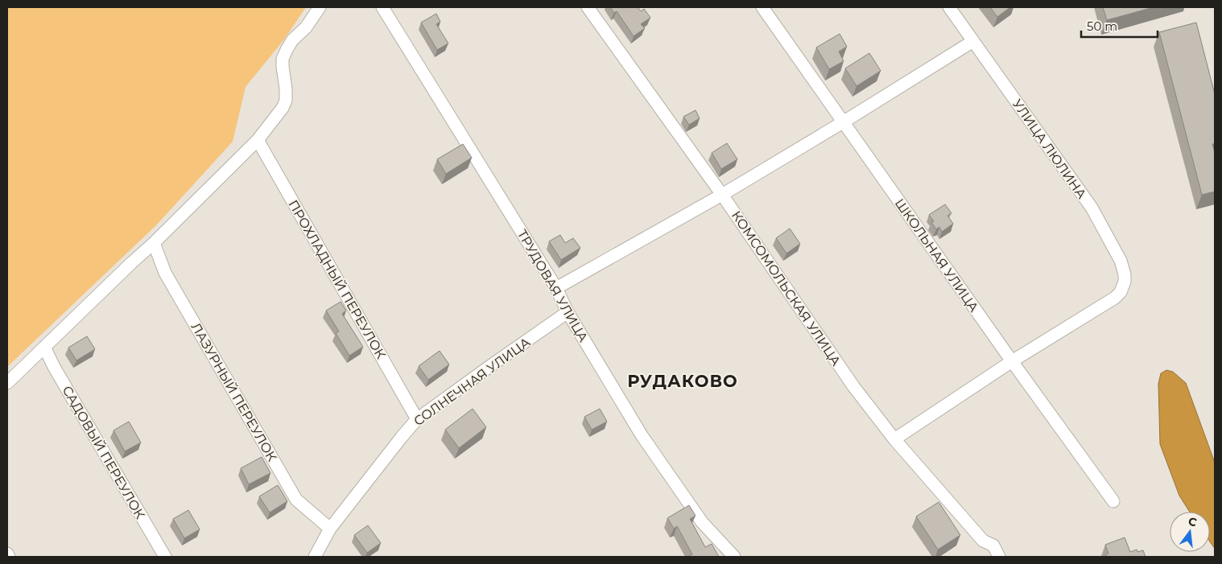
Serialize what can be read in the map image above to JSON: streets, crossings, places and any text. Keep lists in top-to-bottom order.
{
  "streets": {
    "street": [
      "УЛИЦА ЛЮЛИНА",
      "ШКОЛЬНАЯ УЛИЦА",
      "ПРОХЛАДНЫЙ ПЕРЕУЛОК",
      "ТРУДОВАЯ УЛИЦА",
      "КОМСОМОЛЬСКАЯ УЛИЦА",
      "СОЛНЕЧНАЯ УЛИЦА",
      "ЛАЗУРНЫЙ ПЕРЕУЛОК",
      "САДОВЫЙ ПЕРЕУЛОК"
    ]
  },
  "crossings": [
    ["УЛИЦА ЛЮЛИНА", "ШКОЛЬНАЯ УЛИЦА"],
    ["ПРОХЛАДНЫЙ ПЕРЕУЛОК", "СОЛНЕЧНАЯ УЛИЦА"],
    ["ТРУДОВАЯ УЛИЦА", "СОЛНЕЧНАЯ УЛИЦА"],
    ["СОЛНЕЧНАЯ УЛИЦА", "ЛАЗУРНЫЙ ПЕРЕУЛОК"]
  ],
  "districts": ["РУДАКОВО"],
  "scale_bar": "50 m",
  "north": "top"
}
